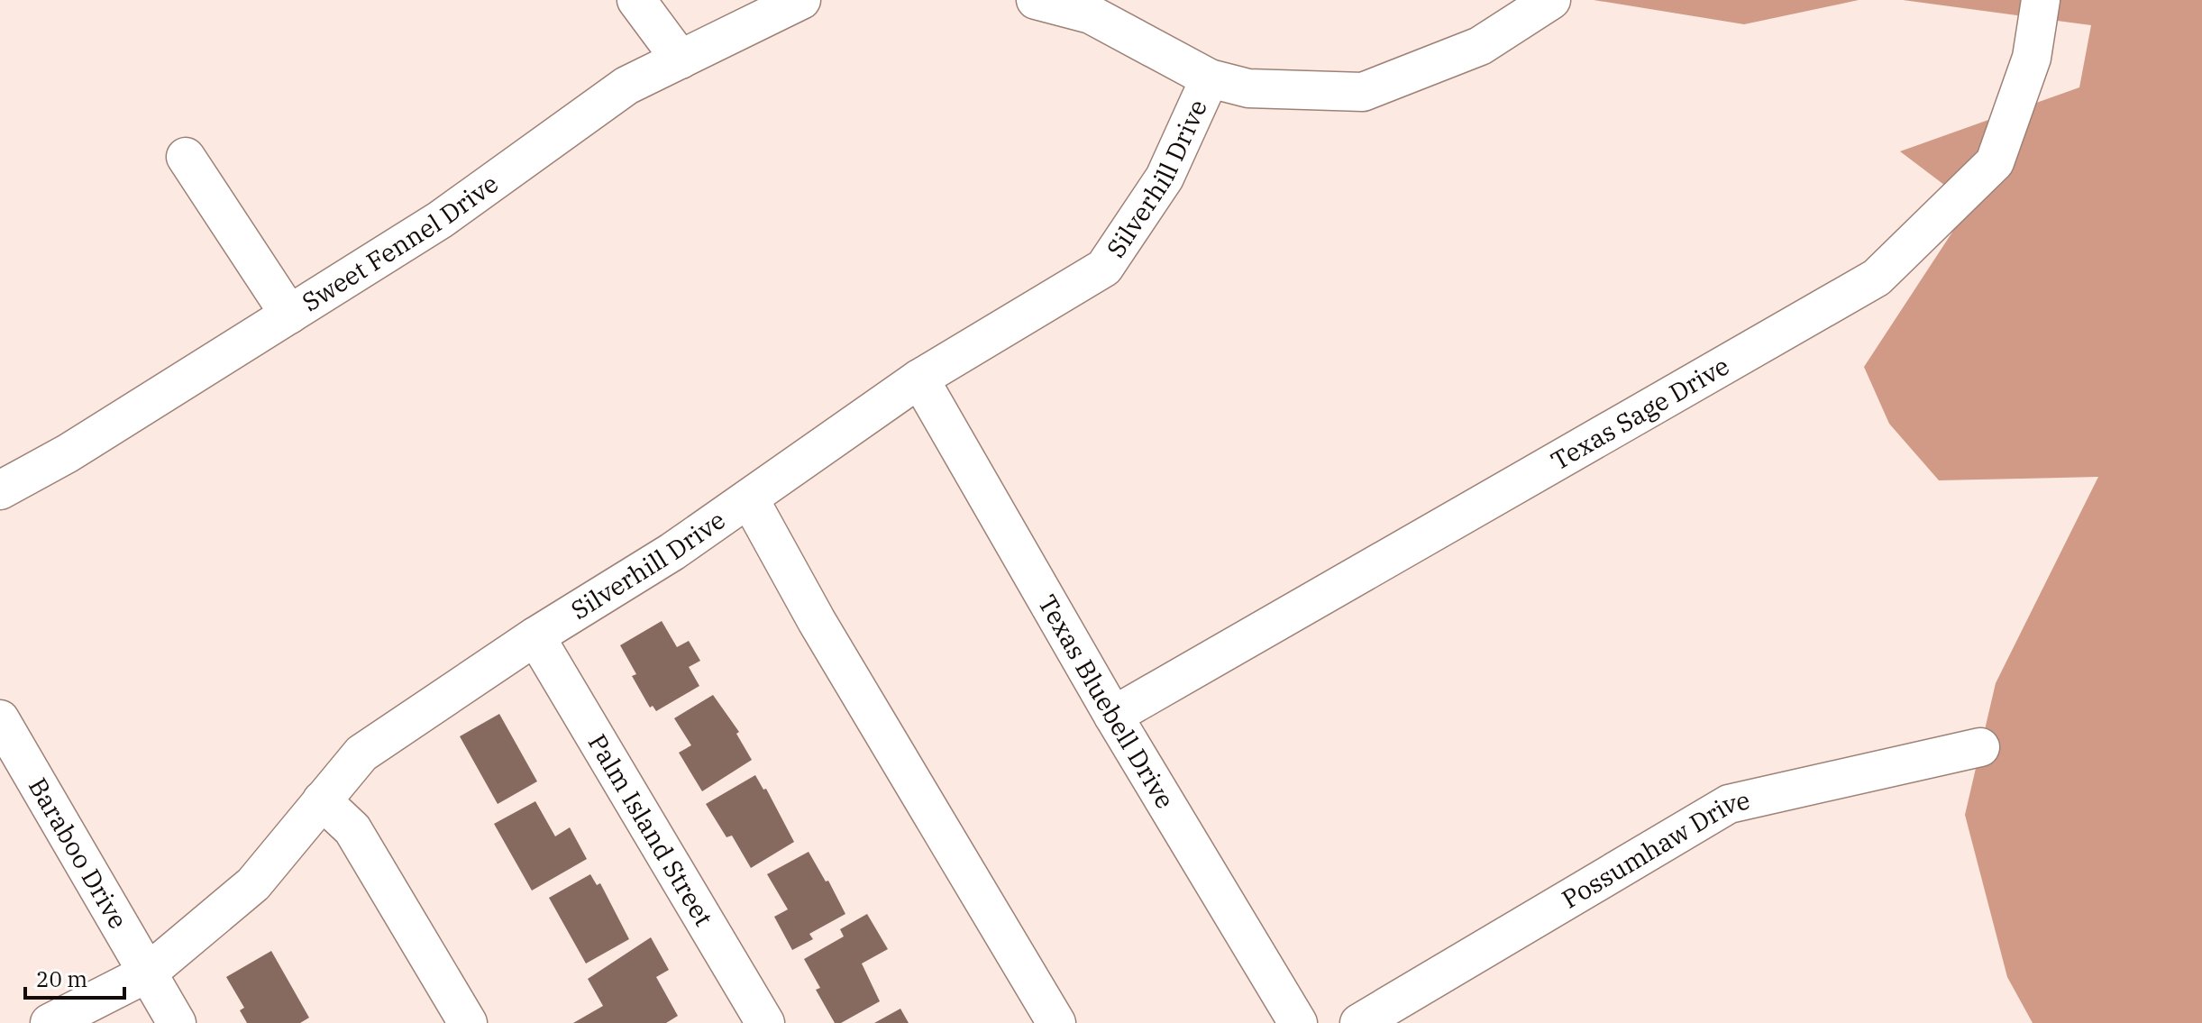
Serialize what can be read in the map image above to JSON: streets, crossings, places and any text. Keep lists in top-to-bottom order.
{
  "streets": {
    "street": [
      "Silverhill Drive",
      "Sweet Fennel Drive",
      "Texas Sage Drive",
      "Texas Bluebell Drive",
      "Palm Island Street",
      "Baraboo Drive",
      "Possumhaw Drive"
    ]
  },
  "crossings": [
    ["Silverhill Drive", "Texas Bluebell Drive"],
    ["Silverhill Drive", "Palm Island Street"],
    ["Silverhill Drive", "Baraboo Drive"],
    ["Texas Sage Drive", "Texas Bluebell Drive"]
  ],
  "scale_bar": "20 m"
}
